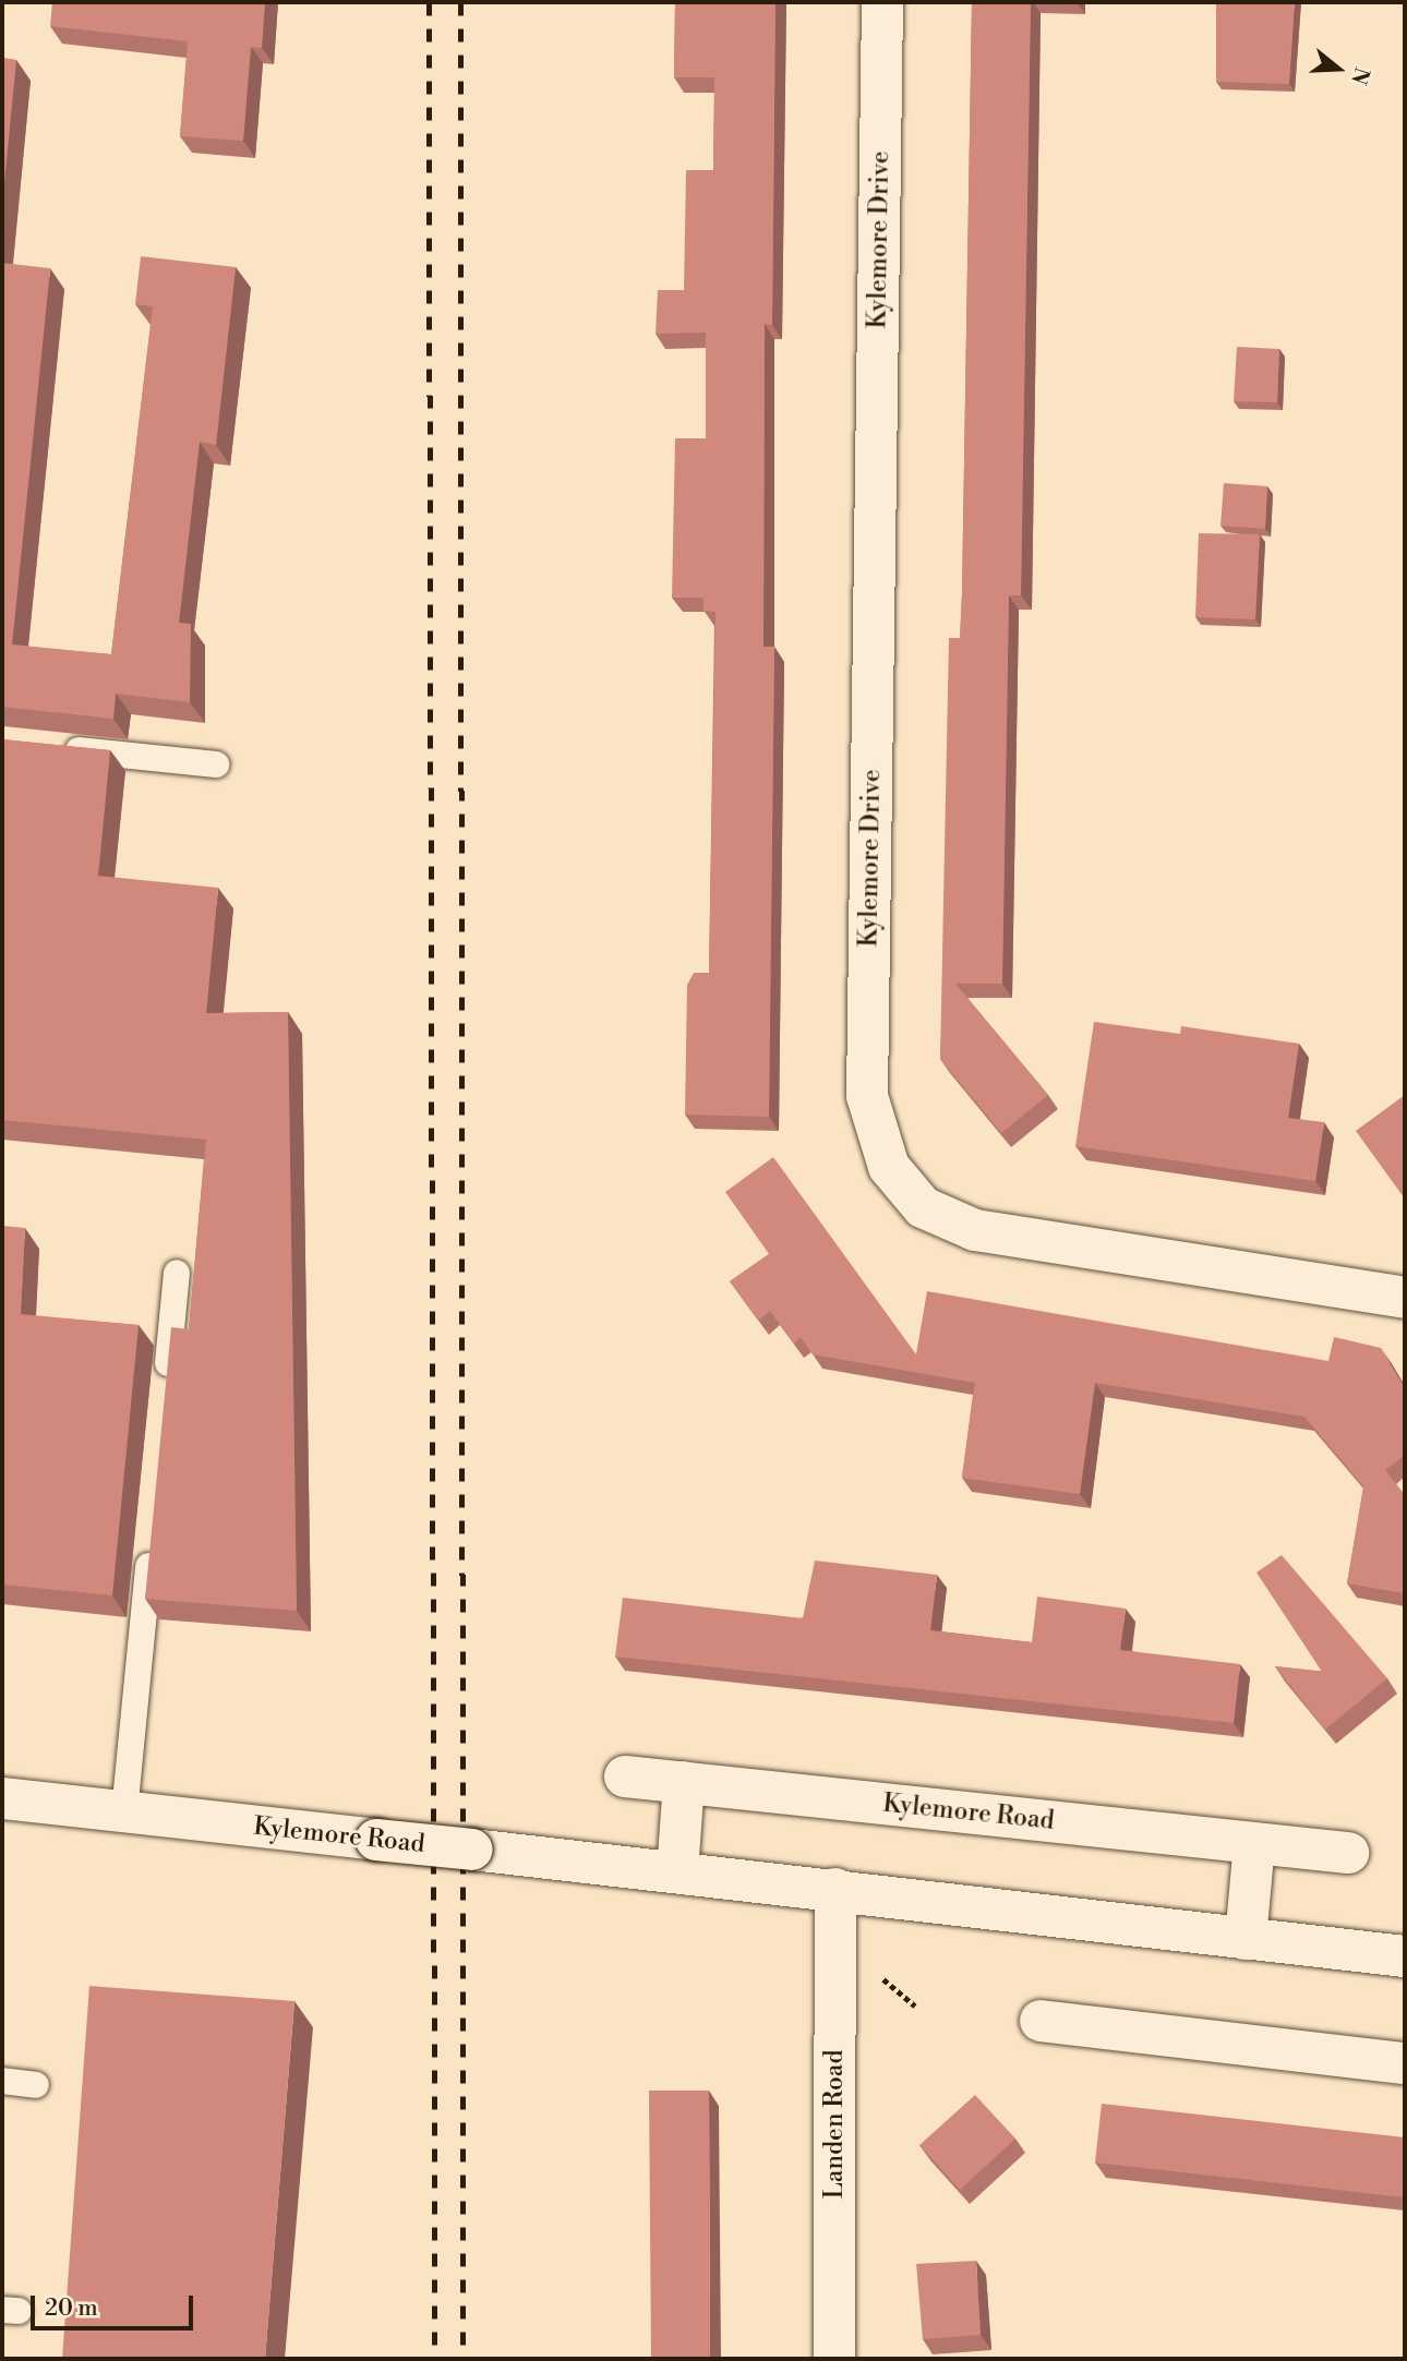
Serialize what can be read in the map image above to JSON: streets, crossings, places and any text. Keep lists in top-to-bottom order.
{
  "streets": {
    "street": ["Kylemore Drive", "Kylemore Road", "Landen Road"]
  },
  "crossings": [
    ["Kylemore Road", "Landen Road"]
  ],
  "scale_bar": "20 m",
  "north": "right"
}
